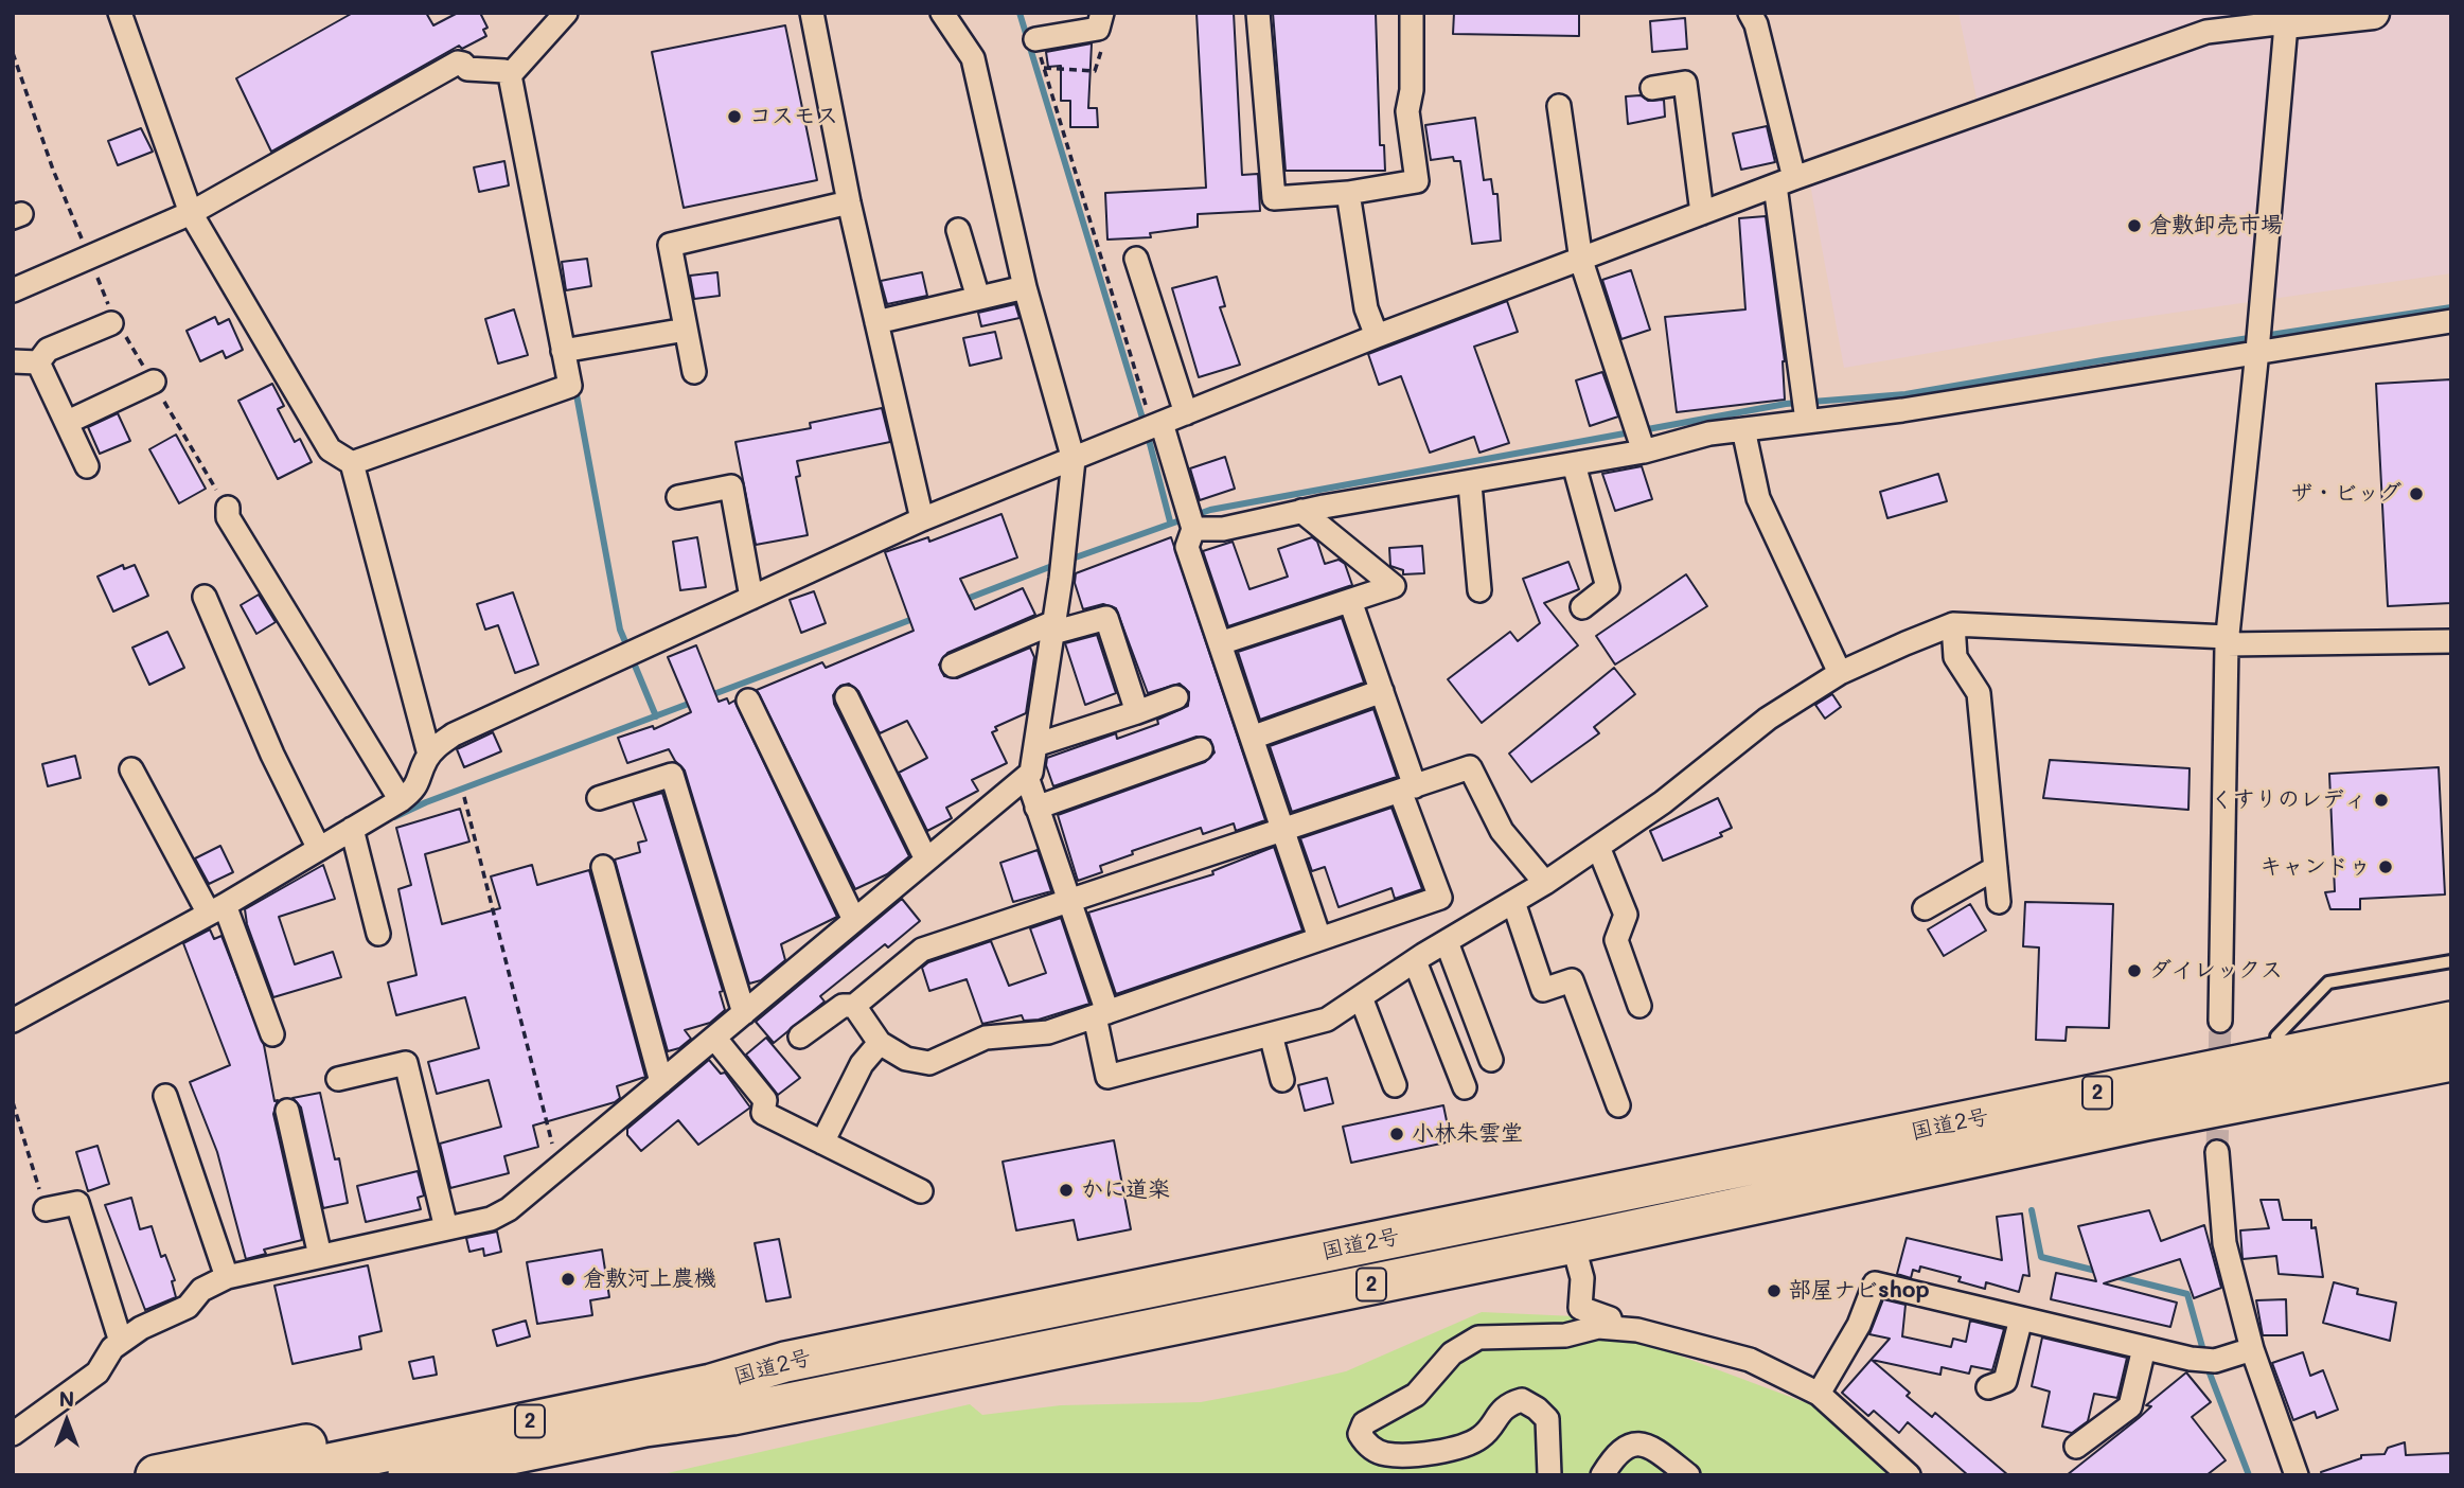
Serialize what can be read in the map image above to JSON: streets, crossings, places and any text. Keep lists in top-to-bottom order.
{
  "streets": {
    "highway": ["2", "国道2号"]
  },
  "places": [
    "コスモス",
    "倉敷卸売市場",
    "ザ・ビッグ",
    "くすりのレディ",
    "キャンドゥ",
    "ダイレックス",
    "小林朱雲堂",
    "かに道楽",
    "倉敷河上農機",
    "部屋ナビshop"
  ],
  "north": "top"
}
